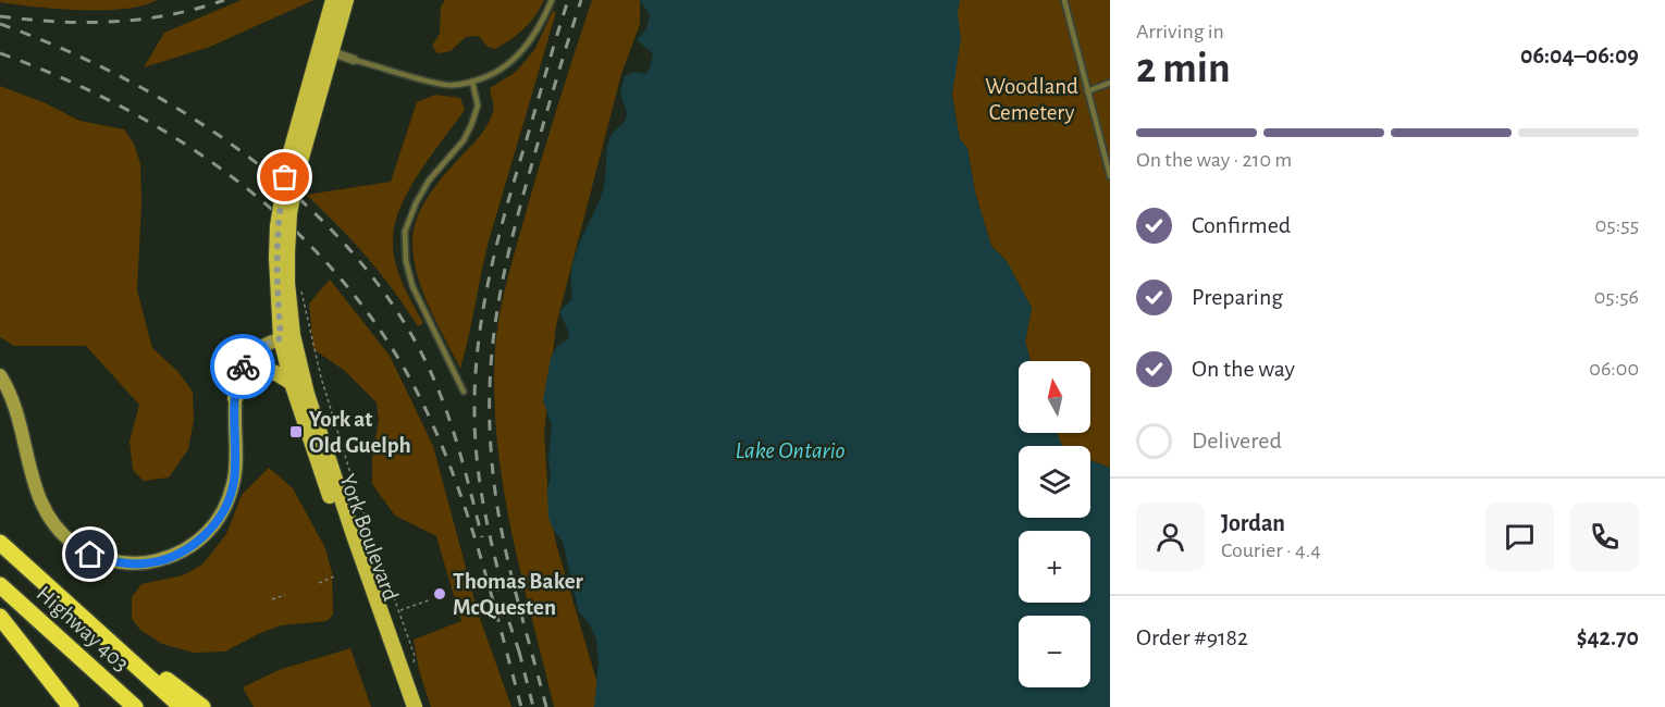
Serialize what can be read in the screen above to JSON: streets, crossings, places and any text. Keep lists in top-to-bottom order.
{
  "streets": {
    "highway": ["Highway 403"],
    "main road": ["York Boulevard"]
  },
  "water": ["Lake Ontario"],
  "parks": ["Woodland Cemetery"],
  "places": {
    "transit": ["York at Old Guelph"],
    "other": ["Thomas Baker McQuesten"]
  },
  "north": "top",
  "page": {
    "heading": ["2 min", "Arriving in", "06:04–06:09"],
    "panel": [
      "Jordan",
      "Courier · 4.4",
      "Order #9182",
      "$42.70"
    ],
    "bar": "On the way · 210 m",
    "list": [
      ["Confirmed", "05:55"],
      ["Preparing", "05:56"],
      ["On the way", "06:00"],
      "Delivered"
    ],
    "map_buttons": ["+", "−"]
  }
}
